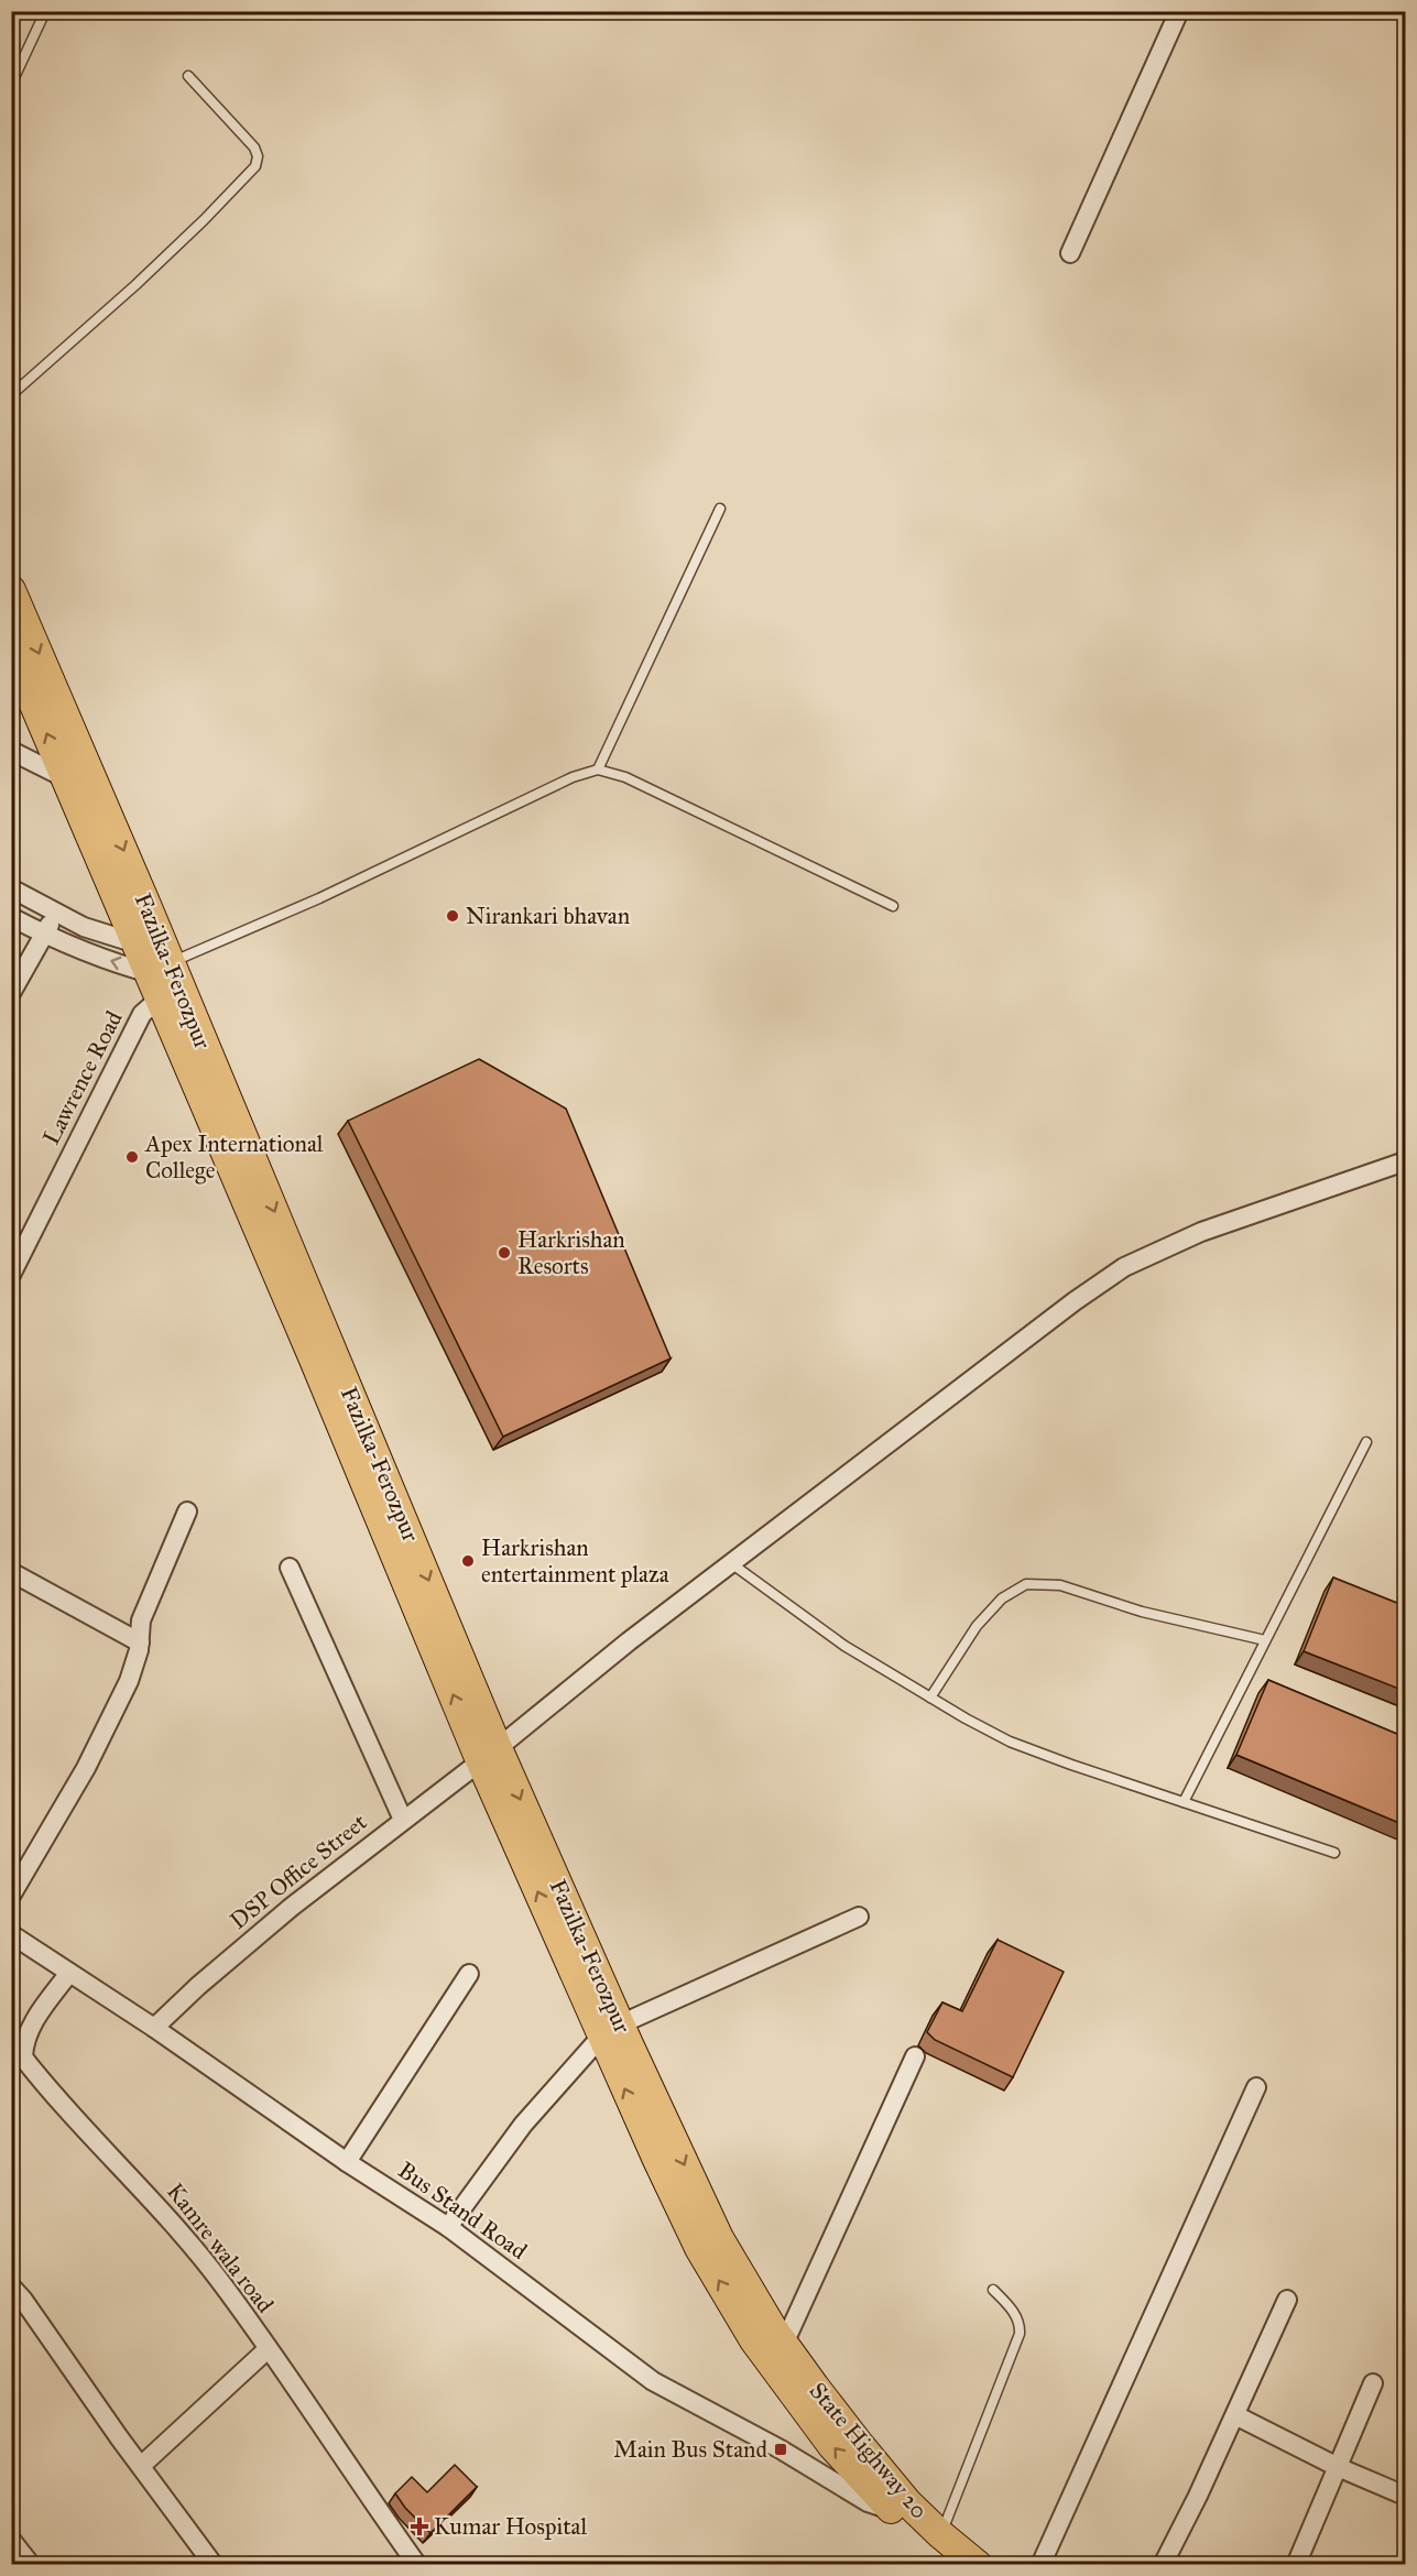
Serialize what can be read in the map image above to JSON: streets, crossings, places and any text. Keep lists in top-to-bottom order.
{
  "streets": {
    "main road": ["Fazilka-Ferozpur", "State Highway 20"],
    "street": [
      "Lawrence Road",
      "DSP Office Street",
      "Bus Stand Road",
      "Kamre wala road"
    ]
  },
  "crossings": [
    ["Fazilka-Ferozpur", "Lawrence Road"],
    ["Fazilka-Ferozpur", "DSP Office Street"],
    ["Fazilka-Ferozpur", "State Highway 20"],
    ["DSP Office Street", "Bus Stand Road"],
    ["Bus Stand Road", "Kamre wala road"],
    ["Bus Stand Road", "State Highway 20"]
  ],
  "places": {
    "other": [
      "Nirankari bhavan",
      "Apex International College",
      "Harkrishan Resorts",
      "Harkrishan entertainment plaza"
    ],
    "transit": ["Main Bus Stand"],
    "health": ["Kumar Hospital"]
  }
}
